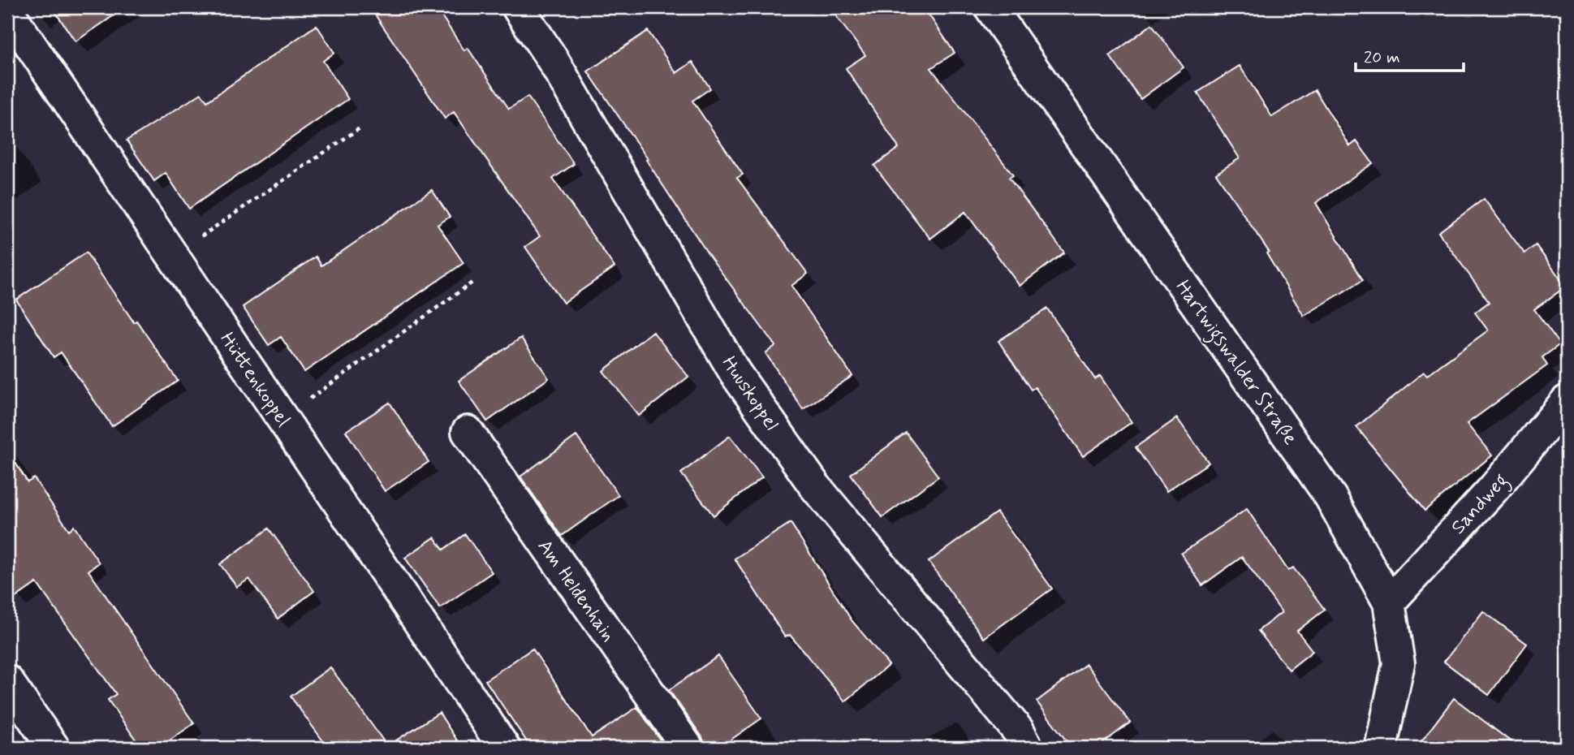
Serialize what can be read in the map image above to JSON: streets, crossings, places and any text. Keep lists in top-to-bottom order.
{
  "streets": {
    "street": [
      "Hartwigswalder Straße",
      "Hüttenkoppel",
      "Huuskoppel",
      "Sandweg",
      "Am Heldenhain"
    ]
  },
  "crossings": [
    ["Hartwigswalder Straße", "Sandweg"]
  ],
  "scale_bar": "20 m"
}
